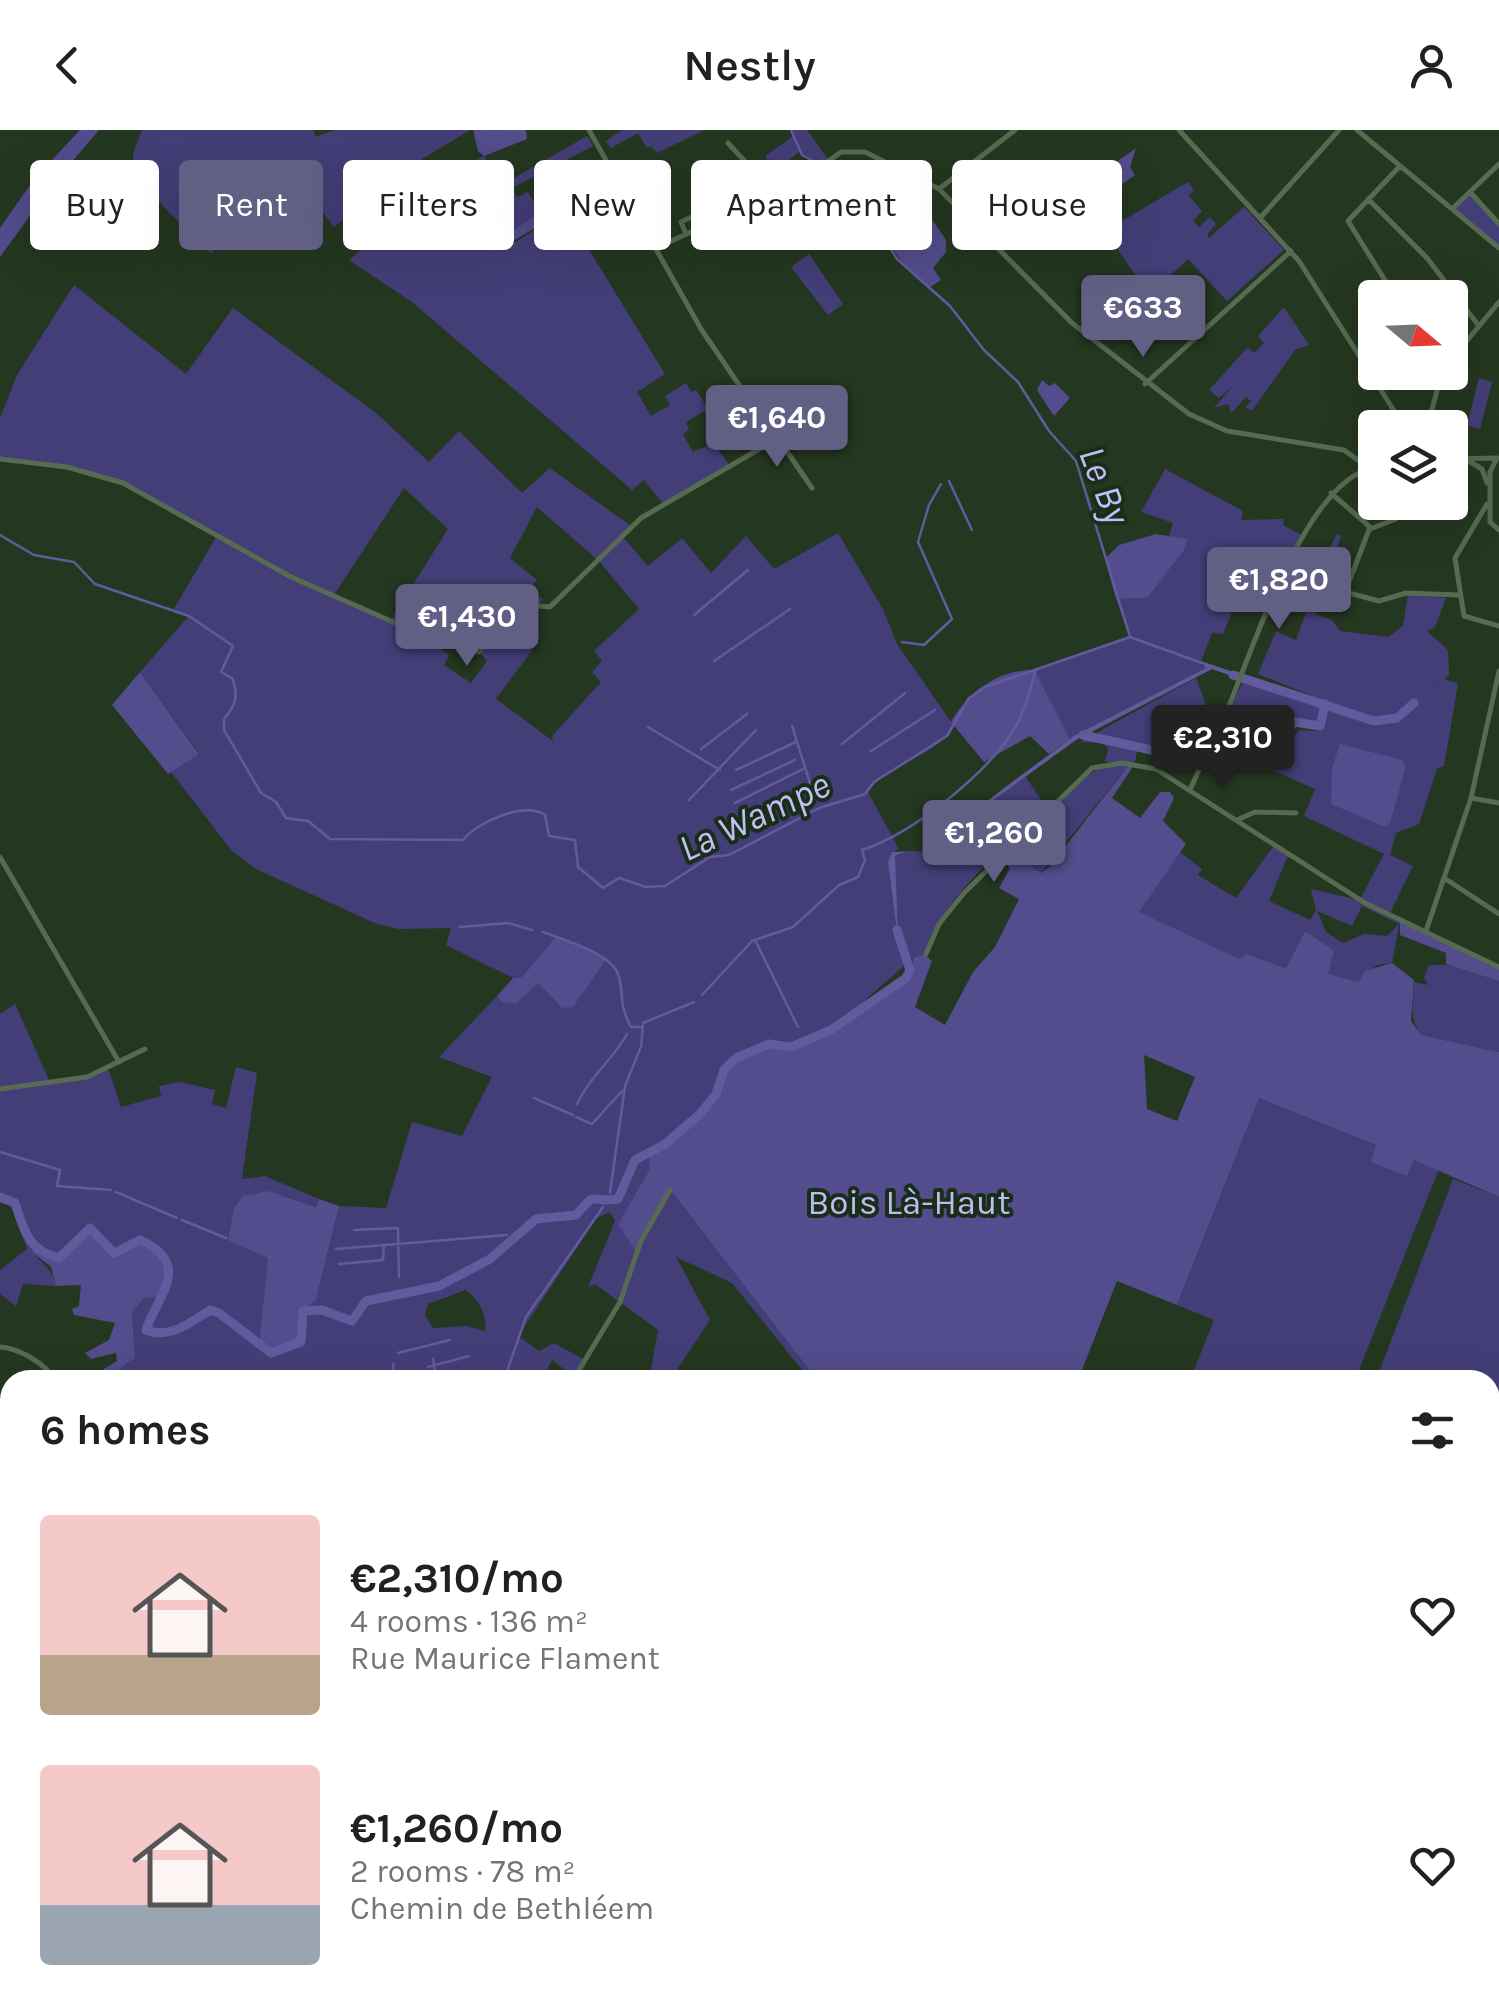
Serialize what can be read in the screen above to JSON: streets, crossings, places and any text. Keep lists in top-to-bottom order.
{
  "water": ["Le By", "La Wampe"],
  "parks": ["Bois Là-Haut"],
  "north": "right",
  "page": {
    "header": "Nestly",
    "chip": [
      "Buy",
      "Rent",
      "Filters",
      "New",
      "Apartment",
      "House"
    ],
    "price": [
      "€633",
      "€1,640",
      "€1,820",
      "€1,430",
      "€2,310",
      "€1,260"
    ],
    "heading": "6 homes",
    "list": [
      {
        "name": "€2,310/mo",
        "note": "4 rooms · 136 m² · Rue Maurice Flament"
      },
      {
        "name": "€1,260/mo",
        "note": "2 rooms · 78 m² · Chemin de Bethléem"
      }
    ]
  }
}
